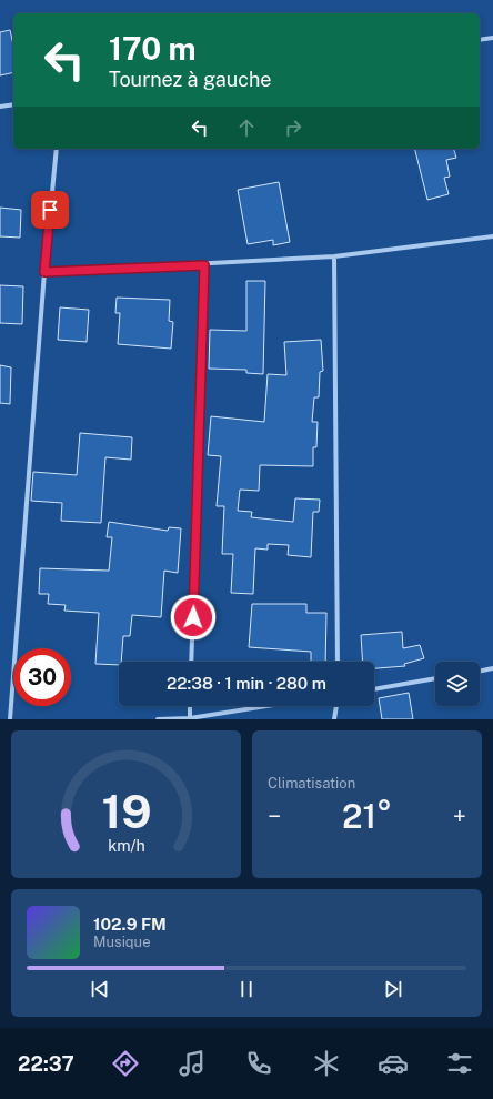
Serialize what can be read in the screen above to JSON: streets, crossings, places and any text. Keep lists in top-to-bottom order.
{
  "page": {
    "turn": ["170 m", "Tournez à gauche"],
    "limit": "30",
    "trip": "22:38 · 1 min · 280 m",
    "tile": "Climatisation",
    "heat": ["−", "21°", "+"],
    "song": ["102.9 FM", "Musique"],
    "tabs": "22:37",
    "gauge": ["19", "km/h"]
  }
}
